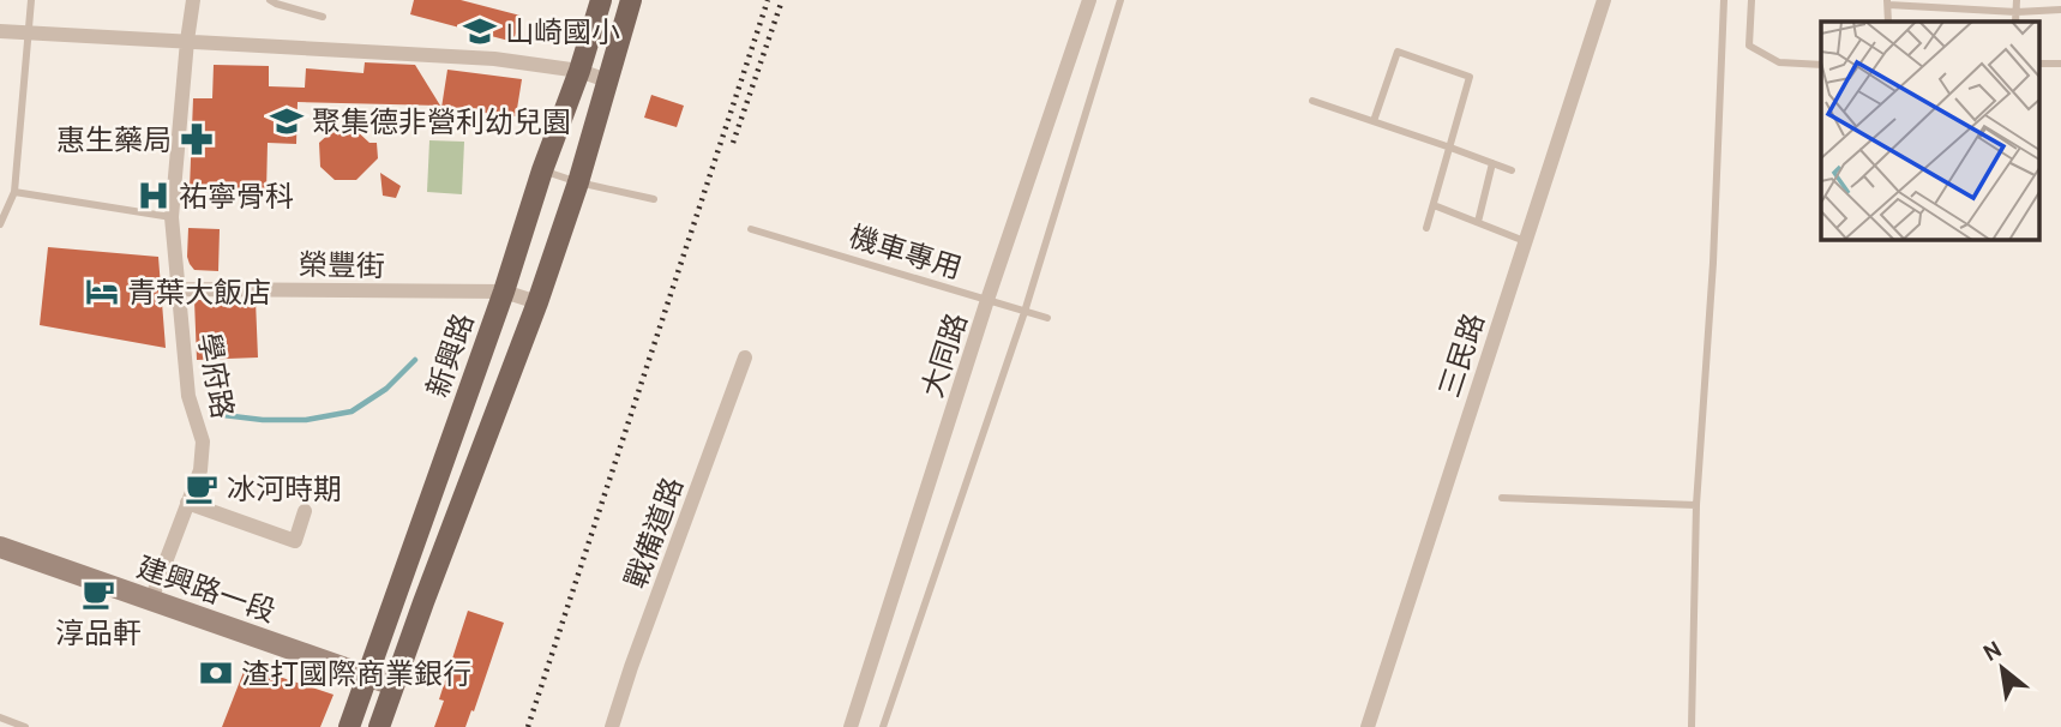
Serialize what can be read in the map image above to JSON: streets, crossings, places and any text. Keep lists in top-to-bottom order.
{
  "streets": {
    "main road": ["新興路"],
    "street": [
      "榮豐街",
      "大同路",
      "三民路",
      "學府路",
      "戰備道路",
      "建興路一段"
    ],
    "lane": ["機車專用"]
  },
  "crossings": [
    ["機車專用", "大同路"],
    ["榮豐街", "新興路"],
    ["榮豐街", "學府路"],
    ["新興路", "建興路一段"],
    ["學府路", "建興路一段"]
  ],
  "places": {
    "school or university": ["山崎國小", "聚集德非營利幼兒園"],
    "pharmacy": ["惠生藥局"],
    "hospital": ["祐寧骨科"],
    "hotel": ["青葉大飯店"],
    "cafe": ["冰河時期", "淳品軒"],
    "bank": ["渣打國際商業銀行"]
  },
  "north": "top left"
}
